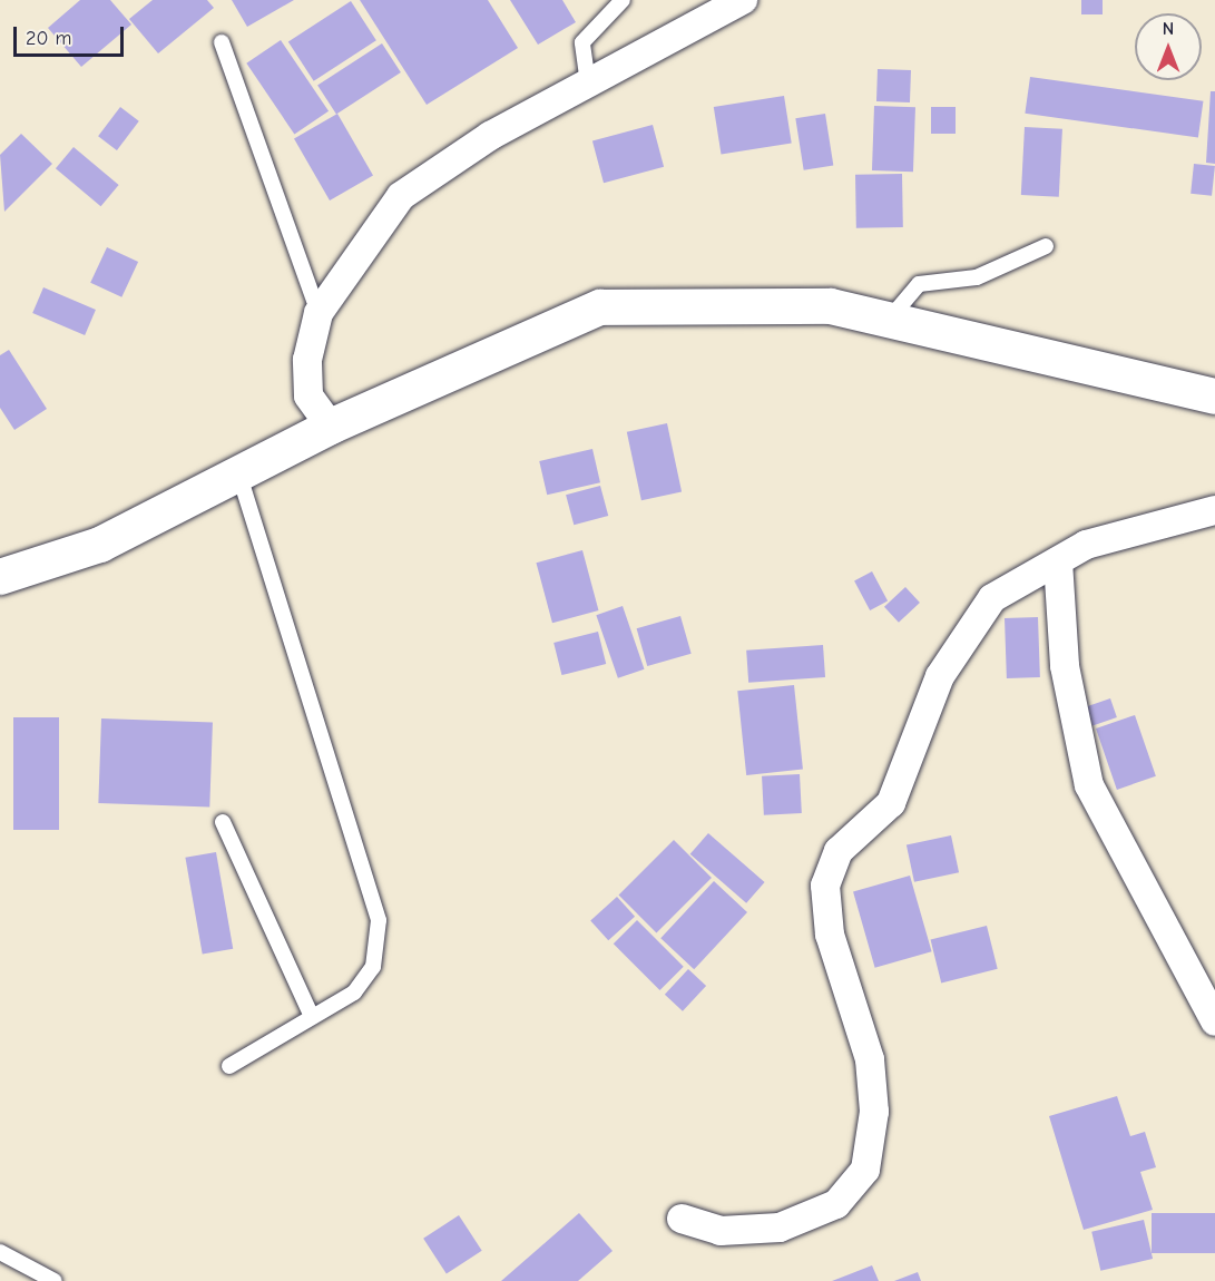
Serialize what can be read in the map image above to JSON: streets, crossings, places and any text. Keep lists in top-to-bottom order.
{
  "scale_bar": "20 m",
  "north": "top"
}
